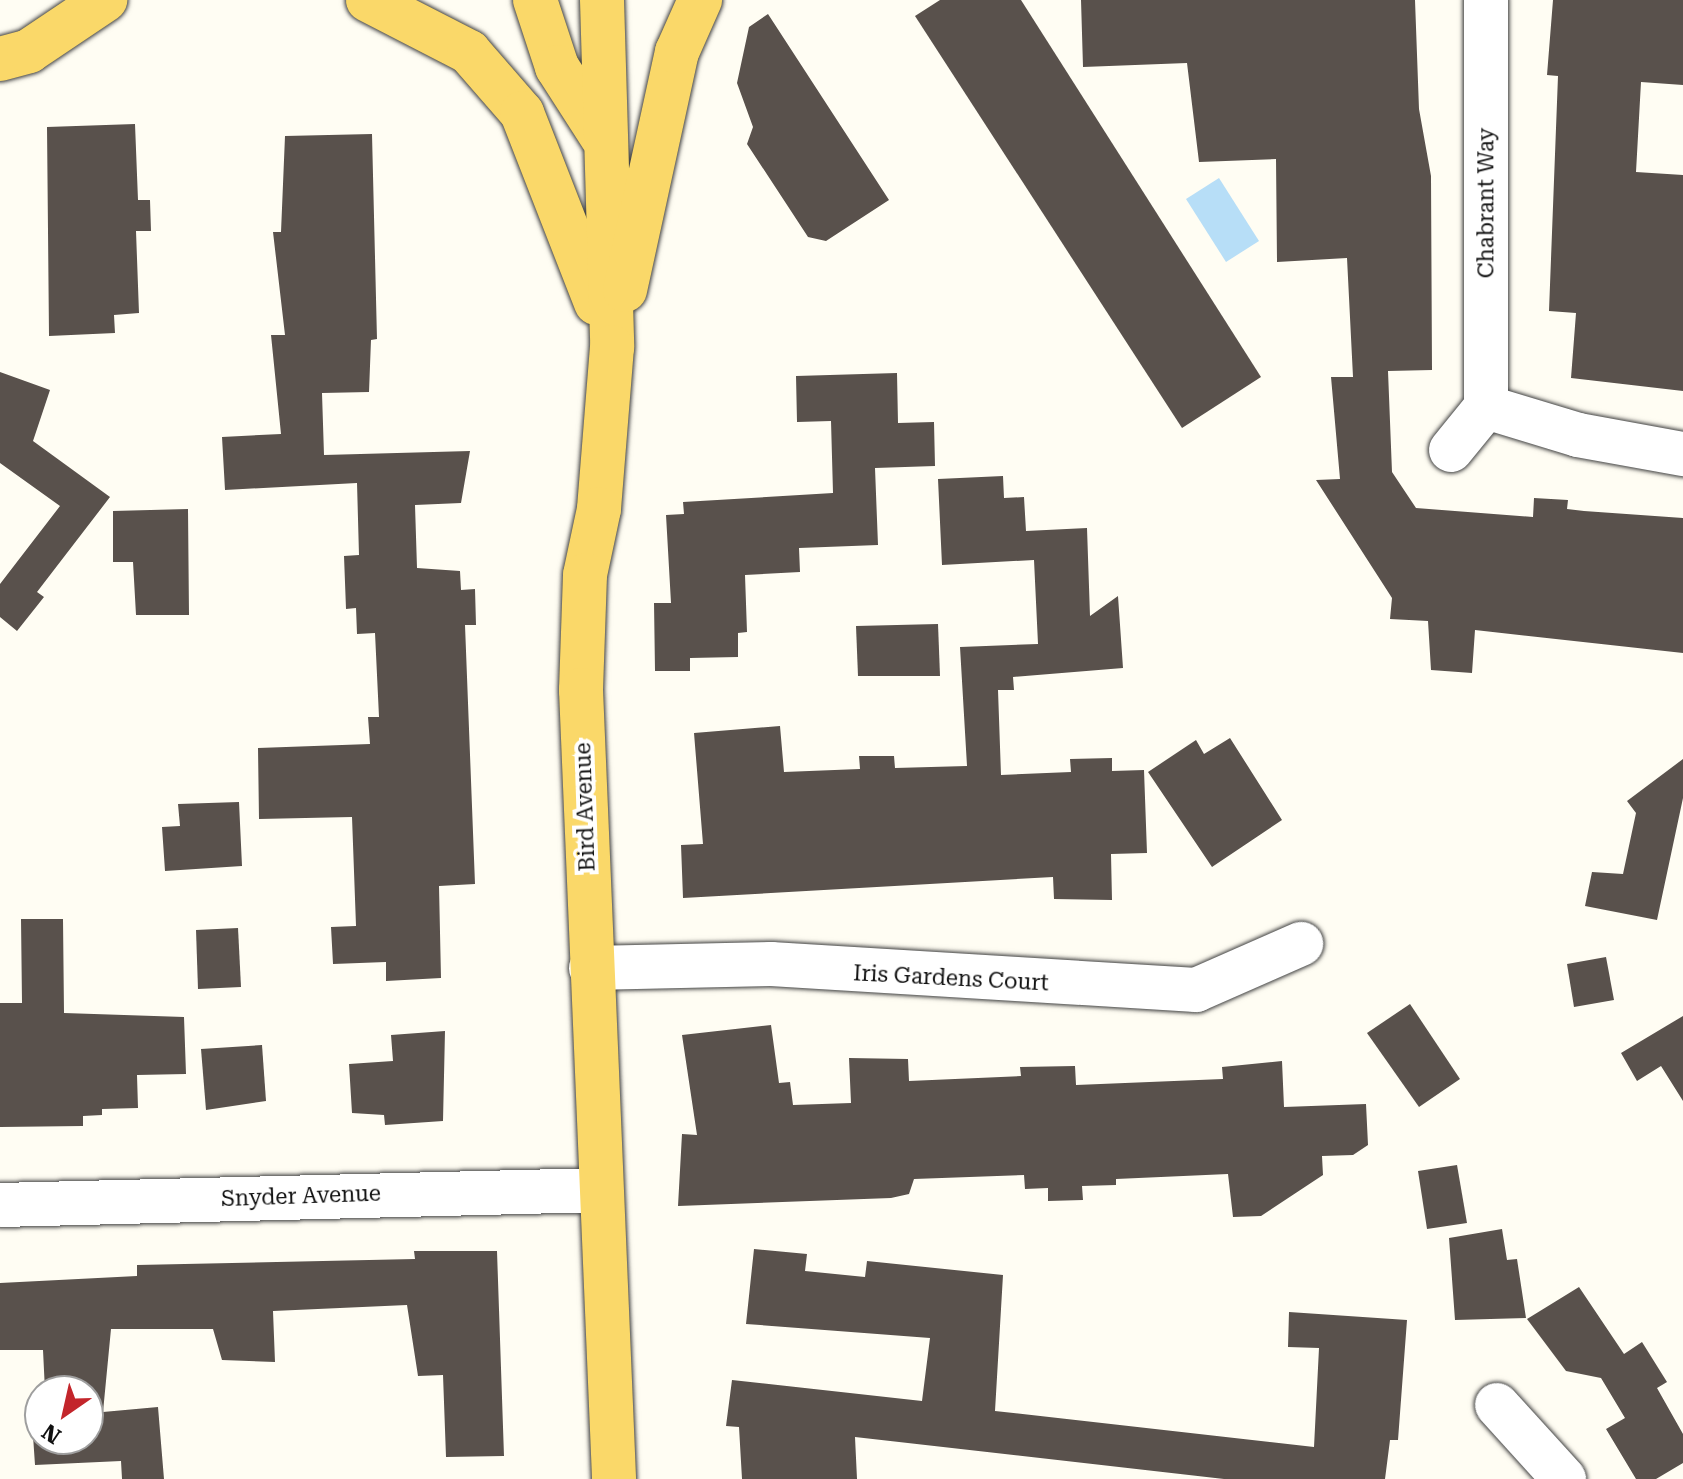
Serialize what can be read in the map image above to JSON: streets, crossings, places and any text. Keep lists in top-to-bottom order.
{
  "streets": {
    "main road": ["Bird Avenue"],
    "street": ["Chabrant Way", "Iris Gardens Court", "Snyder Avenue"]
  },
  "crossings": [
    ["Bird Avenue", "Iris Gardens Court"],
    ["Bird Avenue", "Snyder Avenue"]
  ],
  "north": "bottom left"
}
